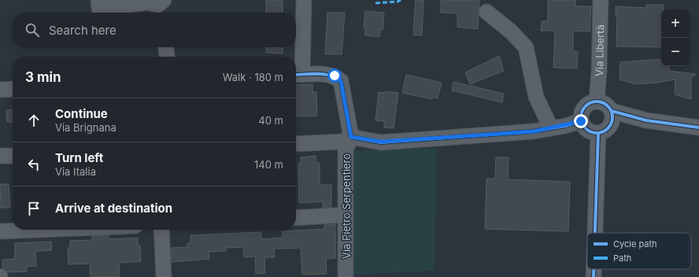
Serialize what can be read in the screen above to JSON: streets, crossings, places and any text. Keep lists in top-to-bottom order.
{
  "streets": {
    "street": ["Via Libertà", "Via Pietro Serpentiero"]
  },
  "legend": ["Cycle path", "Path"],
  "page": {
    "map_buttons": ["+", "−"],
    "search": "Search here",
    "heading": ["3 min", "Walk · 180 m"],
    "list": [
      ["Continue", "Via Brignana", "40 m"],
      ["Turn left", "Via Italia", "140 m"],
      "Arrive at destination"
    ]
  }
}
